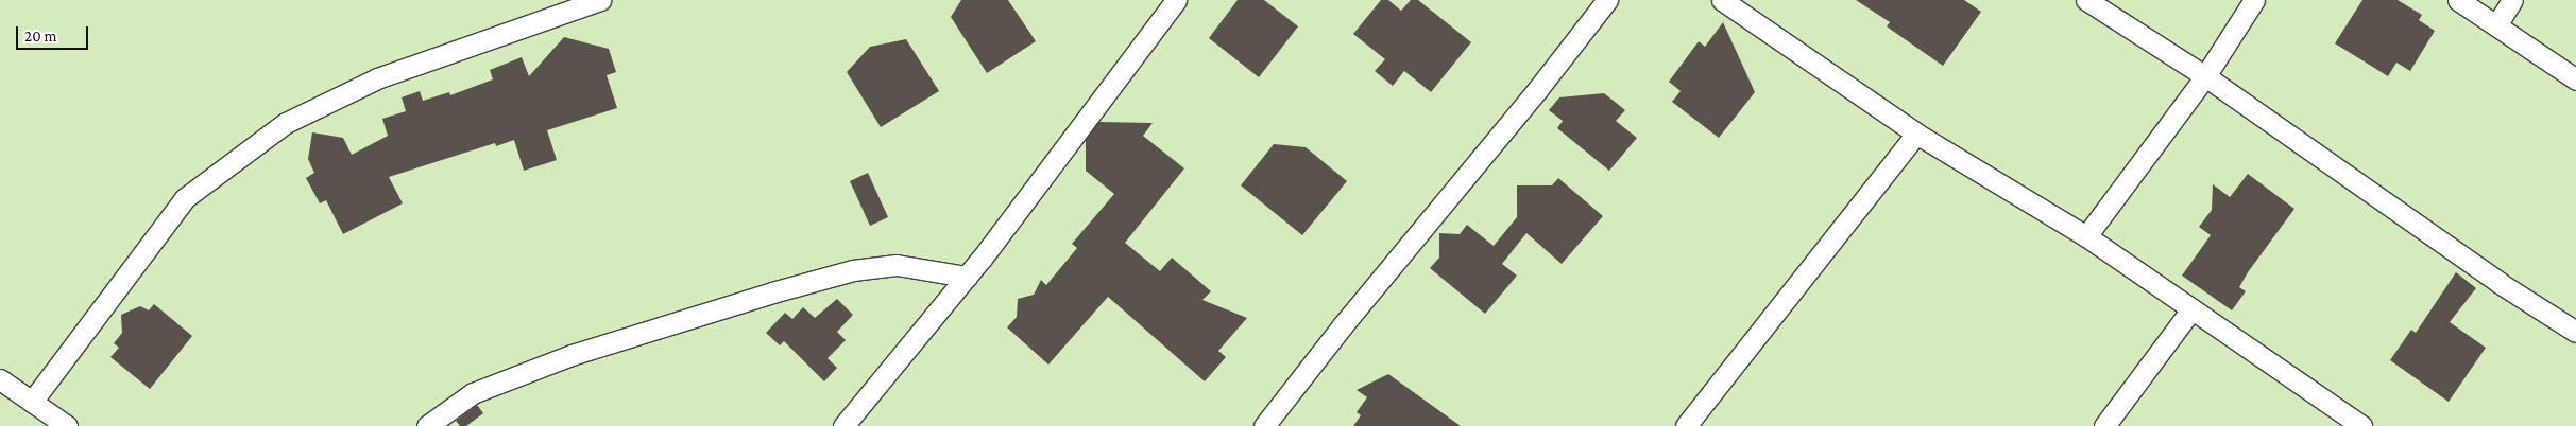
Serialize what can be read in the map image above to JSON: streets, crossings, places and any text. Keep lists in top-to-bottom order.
{
  "scale_bar": "20 m"
}
